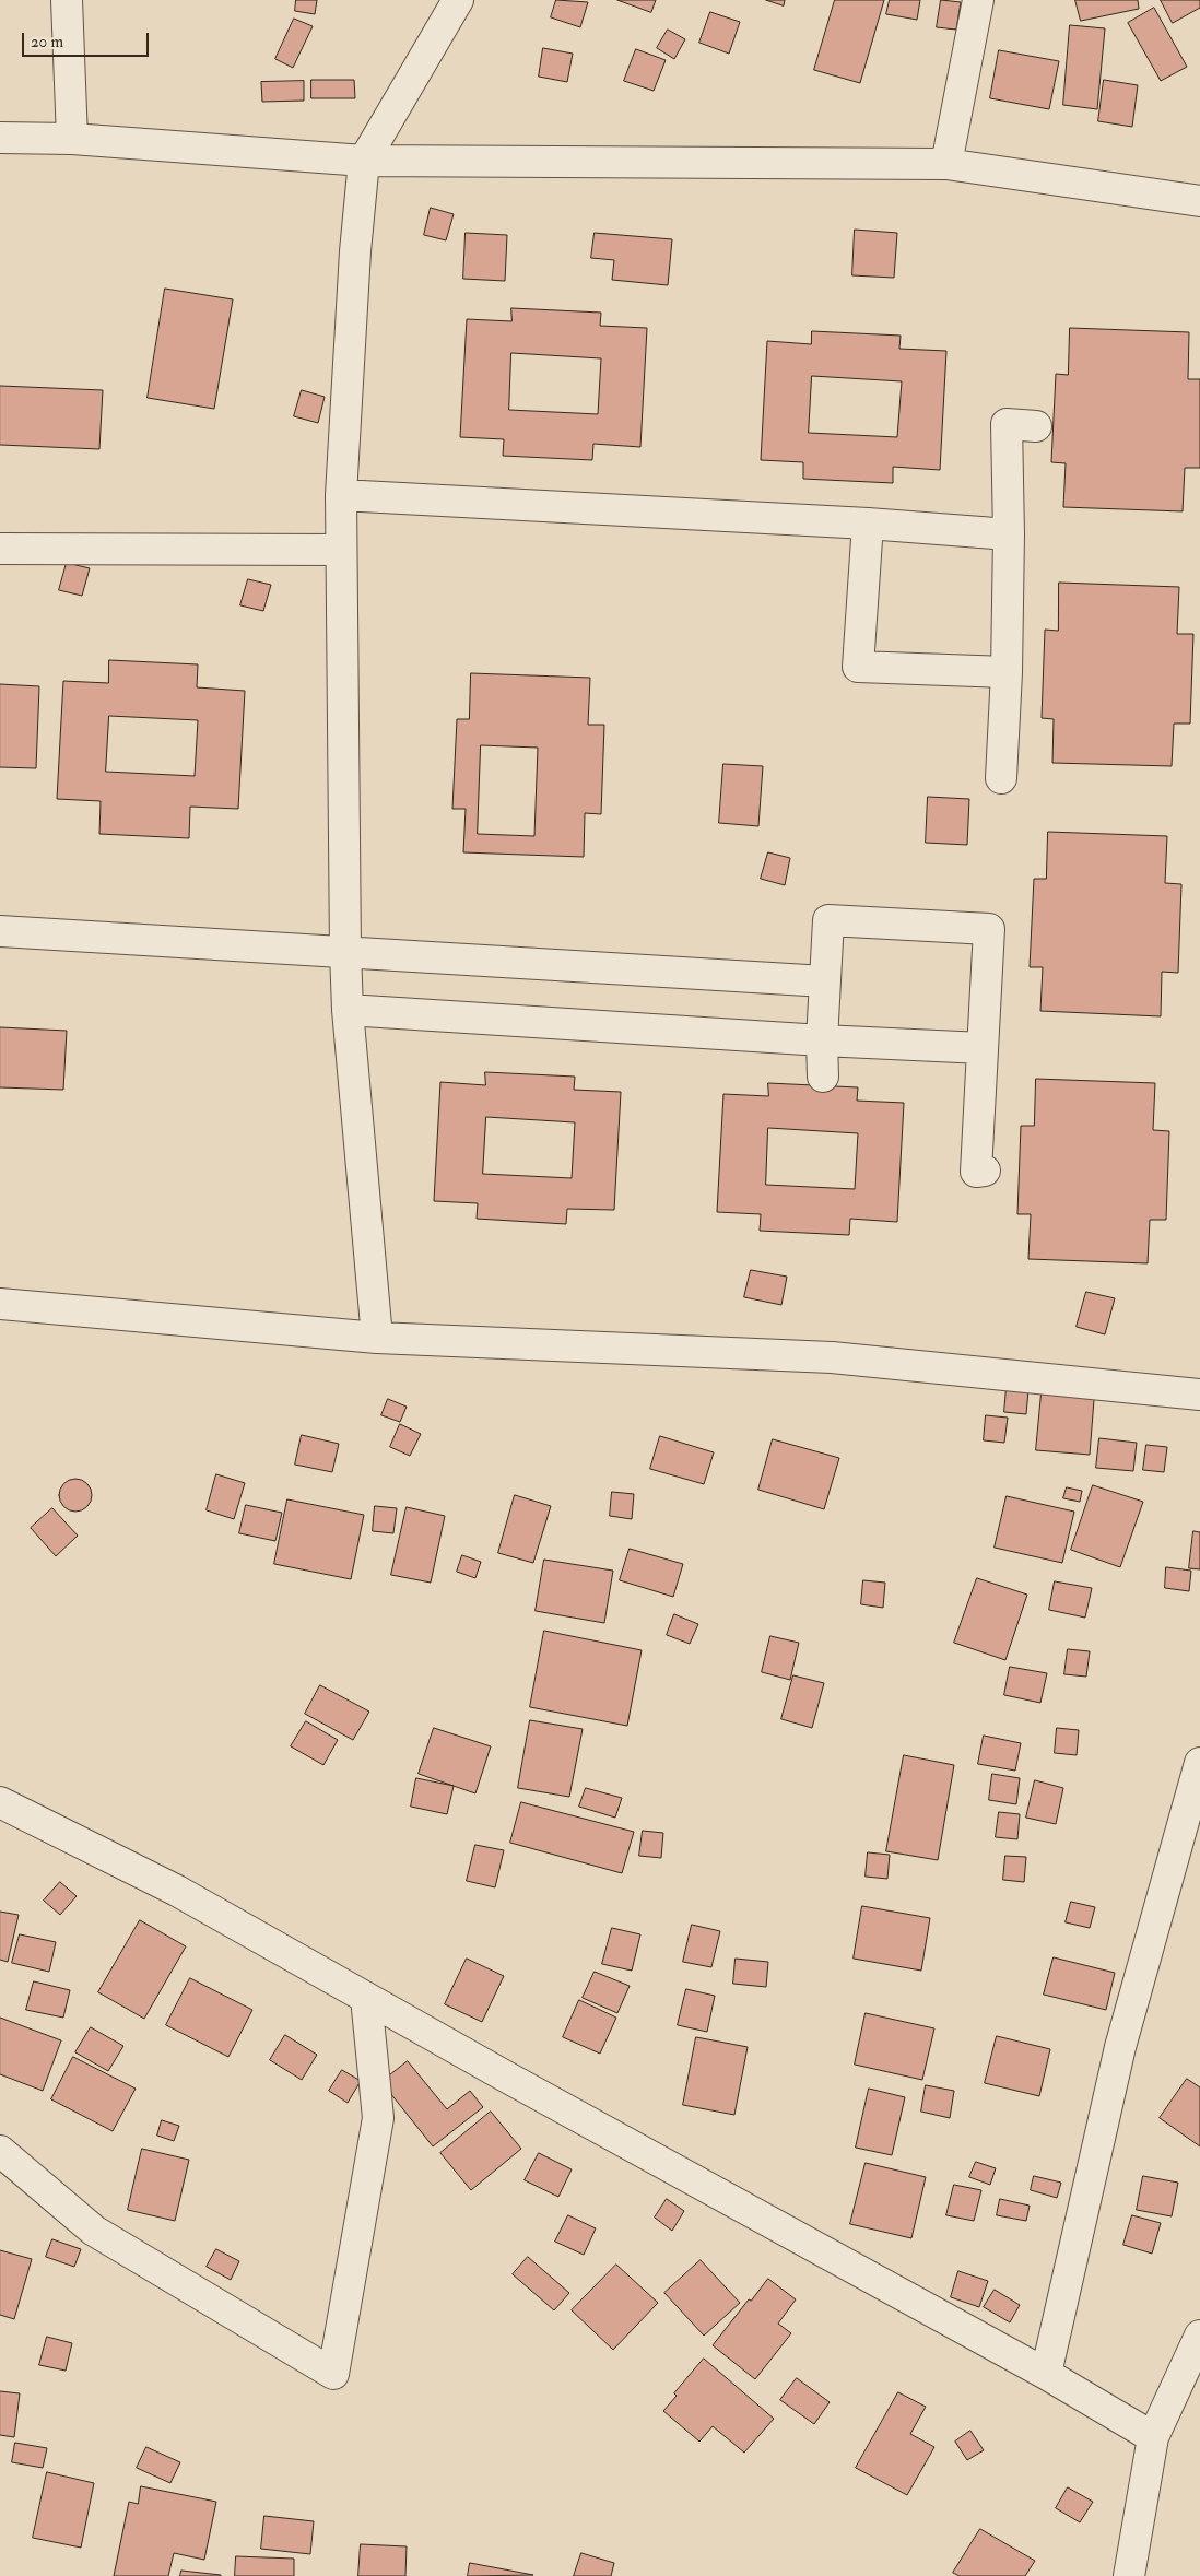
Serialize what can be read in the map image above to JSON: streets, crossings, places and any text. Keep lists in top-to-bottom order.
{
  "scale_bar": "20 m"
}
